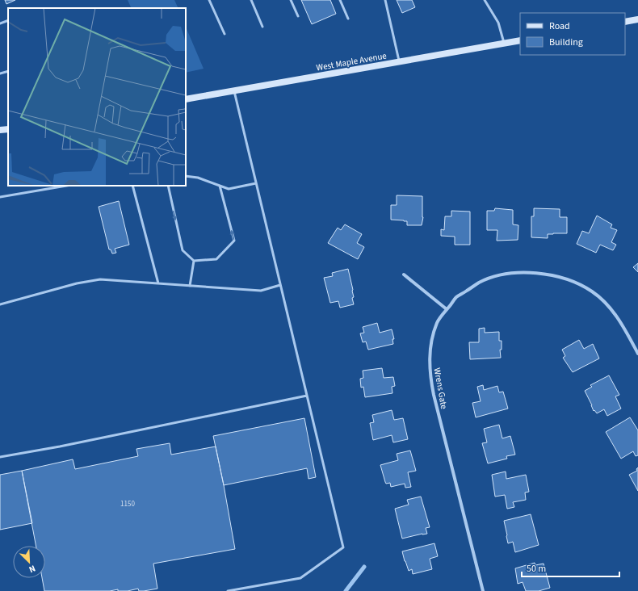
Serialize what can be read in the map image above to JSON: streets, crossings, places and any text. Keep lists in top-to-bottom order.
{
  "streets": {
    "main road": ["West Maple Avenue"],
    "street": ["Wrens Gate"]
  },
  "house_numbers": ["1150"],
  "legend": ["Road", "Building"],
  "scale_bar": "50 m",
  "north": "bottom right"
}
